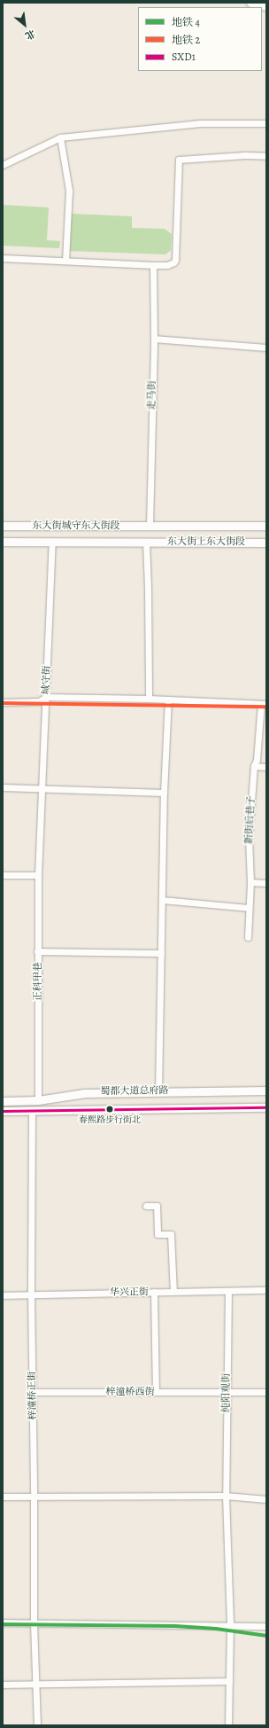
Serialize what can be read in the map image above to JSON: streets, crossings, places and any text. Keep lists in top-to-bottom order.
{
  "streets": {
    "main road": ["东大街城守东大街段", "东大街上东大街段", "蜀都大道总府路"],
    "street": [
      "走马街",
      "城守街",
      "新街后巷子",
      "正科甲巷",
      "华兴正街",
      "梓潼桥西街",
      "纯阳观街",
      "梓潼桥正街"
    ]
  },
  "crossings": [
    ["走马街", "东大街城守东大街段"],
    ["走马街", "东大街上东大街段"],
    ["东大街城守东大街段", "东大街上东大街段"],
    ["东大街城守东大街段", "城守街"],
    ["城守街", "正科甲巷"],
    ["正科甲巷", "蜀都大道总府路"],
    ["蜀都大道总府路", "梓潼桥正街"],
    ["华兴正街", "纯阳观街"],
    ["华兴正街", "梓潼桥正街"],
    ["梓潼桥西街", "纯阳观街"],
    ["梓潼桥西街", "梓潼桥正街"]
  ],
  "places": ["春熙路步行街北"],
  "lines": ["metro line 2", "transit line SXD1", "metro line 4"],
  "legend": ["地铁 4", "地铁 2", "SXD1"],
  "north": "bottom right"
}
